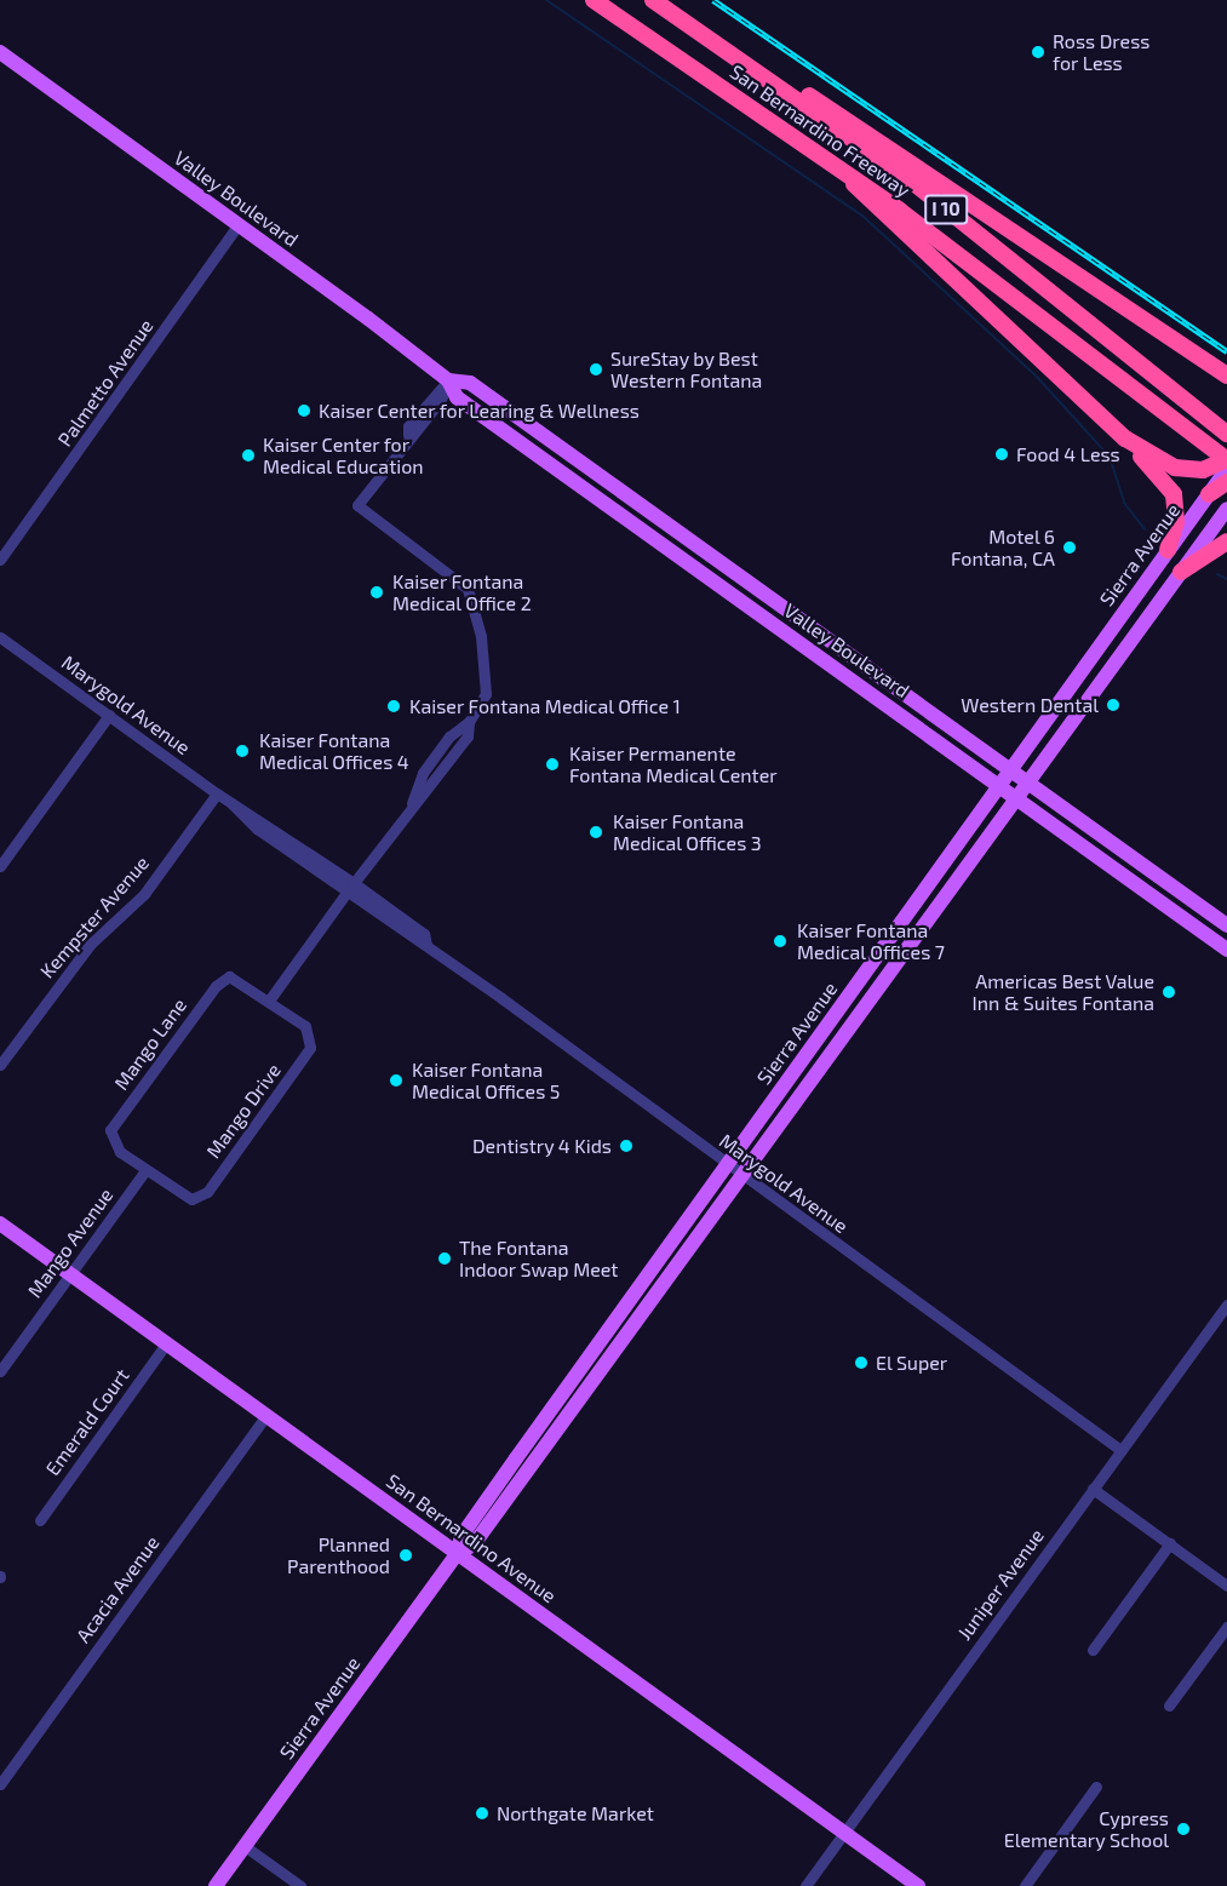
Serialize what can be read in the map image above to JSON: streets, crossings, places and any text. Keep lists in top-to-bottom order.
{
  "streets": {
    "highway": ["San Bernardino Freeway", "I 10"],
    "main road": ["Valley Boulevard", "Sierra Avenue", "San Bernardino Avenue"],
    "street": [
      "Palmetto Avenue",
      "Marygold Avenue",
      "Kempster Avenue",
      "Mango Lane",
      "Mango Drive",
      "Mango Avenue",
      "Emerald Court",
      "Juniper Avenue",
      "Acacia Avenue"
    ]
  },
  "crossings": [
    ["Valley Boulevard", "Palmetto Avenue"],
    ["Valley Boulevard", "Sierra Avenue"],
    ["Sierra Avenue", "Marygold Avenue"],
    ["Sierra Avenue", "San Bernardino Avenue"],
    ["Marygold Avenue", "Kempster Avenue"],
    ["Marygold Avenue", "Juniper Avenue"],
    ["Mango Lane", "Mango Drive"],
    ["Mango Lane", "Mango Avenue"],
    ["Mango Drive", "Mango Avenue"],
    ["Mango Avenue", "San Bernardino Avenue"],
    ["Emerald Court", "San Bernardino Avenue"],
    ["San Bernardino Avenue", "Juniper Avenue"],
    ["San Bernardino Avenue", "Acacia Avenue"]
  ],
  "places": [
    "Ross Dress for Less",
    "SureStay by Best Western Fontana",
    "Kaiser Center for Learing & Wellness",
    "Food 4 Less",
    "Kaiser Center for Medical Education",
    "Motel 6 Fontana, CA",
    "Kaiser Fontana Medical Office 2",
    "Western Dental",
    "Kaiser Fontana Medical Office 1",
    "Kaiser Fontana Medical Offices 4",
    "Kaiser Permanente Fontana Medical Center",
    "Kaiser Fontana Medical Offices 3",
    "Kaiser Fontana Medical Offices 7",
    "Americas Best Value Inn & Suites Fontana",
    "Kaiser Fontana Medical Offices 5",
    "Dentistry 4 Kids",
    "The Fontana Indoor Swap Meet",
    "El Super",
    "Planned Parenthood",
    "Northgate Market",
    "Cypress Elementary School"
  ]
}
